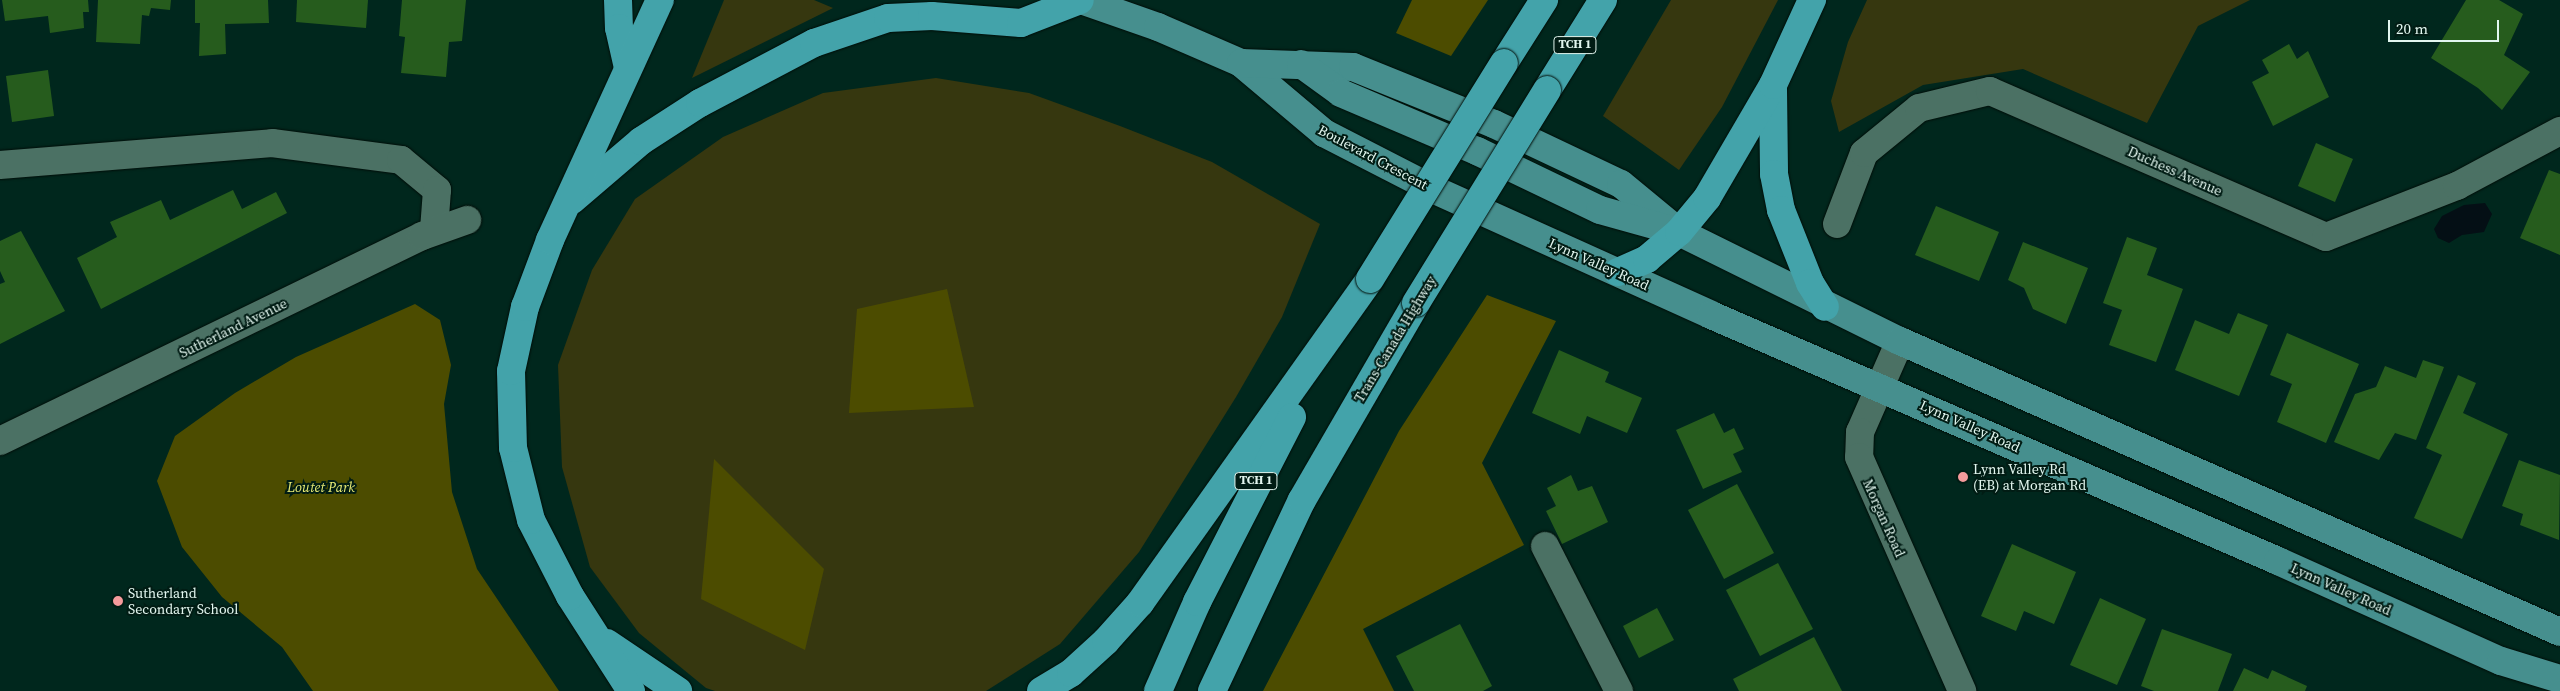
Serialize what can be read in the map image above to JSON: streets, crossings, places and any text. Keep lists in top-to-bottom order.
{
  "streets": {
    "highway": ["TCH 1", "Trans-Canada Highway"],
    "main road": ["Boulevard Crescent", "Lynn Valley Road"],
    "street": ["Duchess Avenue", "Sutherland Avenue", "Morgan Road"]
  },
  "crossings": [
    ["Boulevard Crescent", "Lynn Valley Road"],
    ["Lynn Valley Road", "Morgan Road"]
  ],
  "parks": ["Loutet Park"],
  "places": ["Lynn Valley Rd (EB) at Morgan Rd", "Sutherland Secondary School"],
  "scale_bar": "20 m"
}
